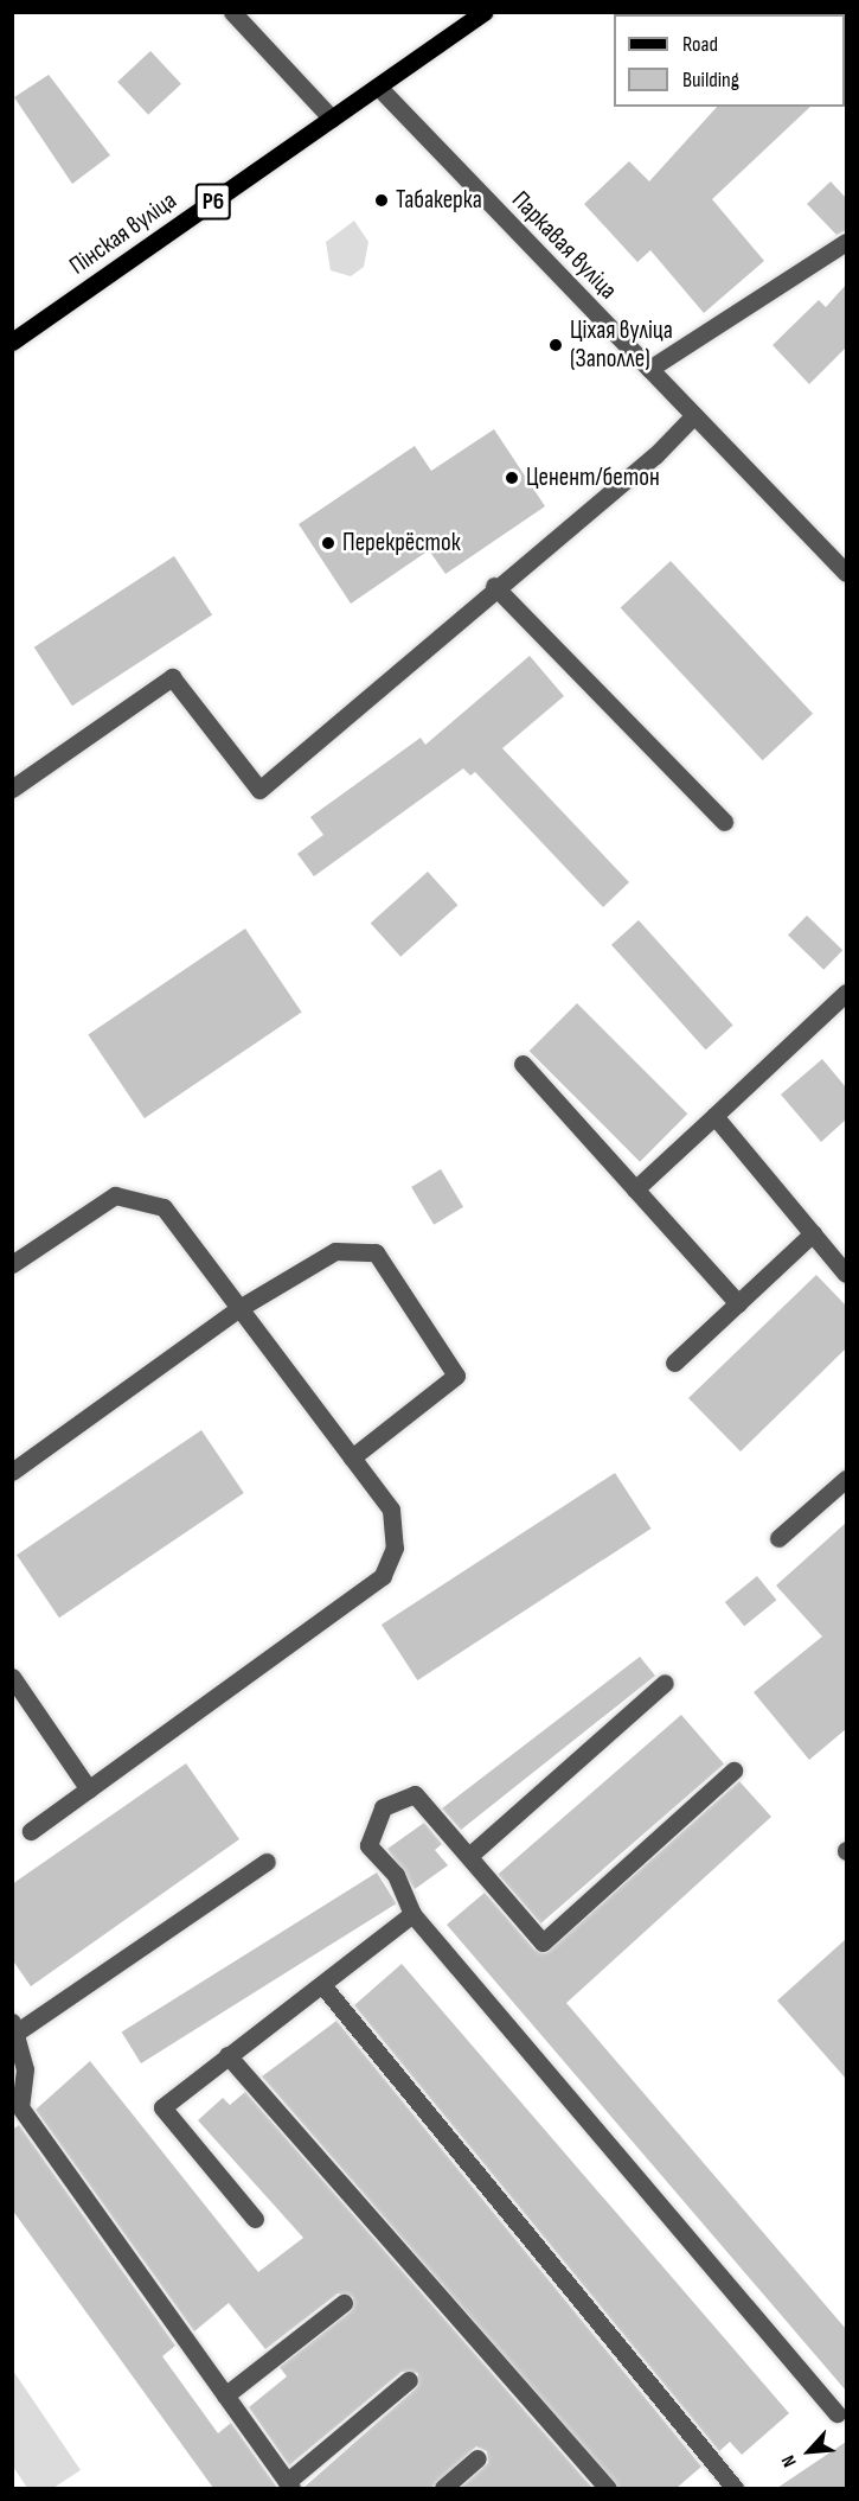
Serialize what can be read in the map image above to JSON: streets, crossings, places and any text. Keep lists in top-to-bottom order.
{
  "streets": {
    "main road": ["Р6", "Пінская вуліца"],
    "street": ["Паркавая вуліца"]
  },
  "crossings": [
    ["Р6", "Пінская вуліца"],
    ["Р6", "Паркавая вуліца"]
  ],
  "places": [
    "Табакерка",
    "Ціхая вуліца (Заполле)",
    "Ценент/бетон",
    "Перекрёсток"
  ],
  "legend": ["Road", "Building"],
  "north": "bottom left"
}
